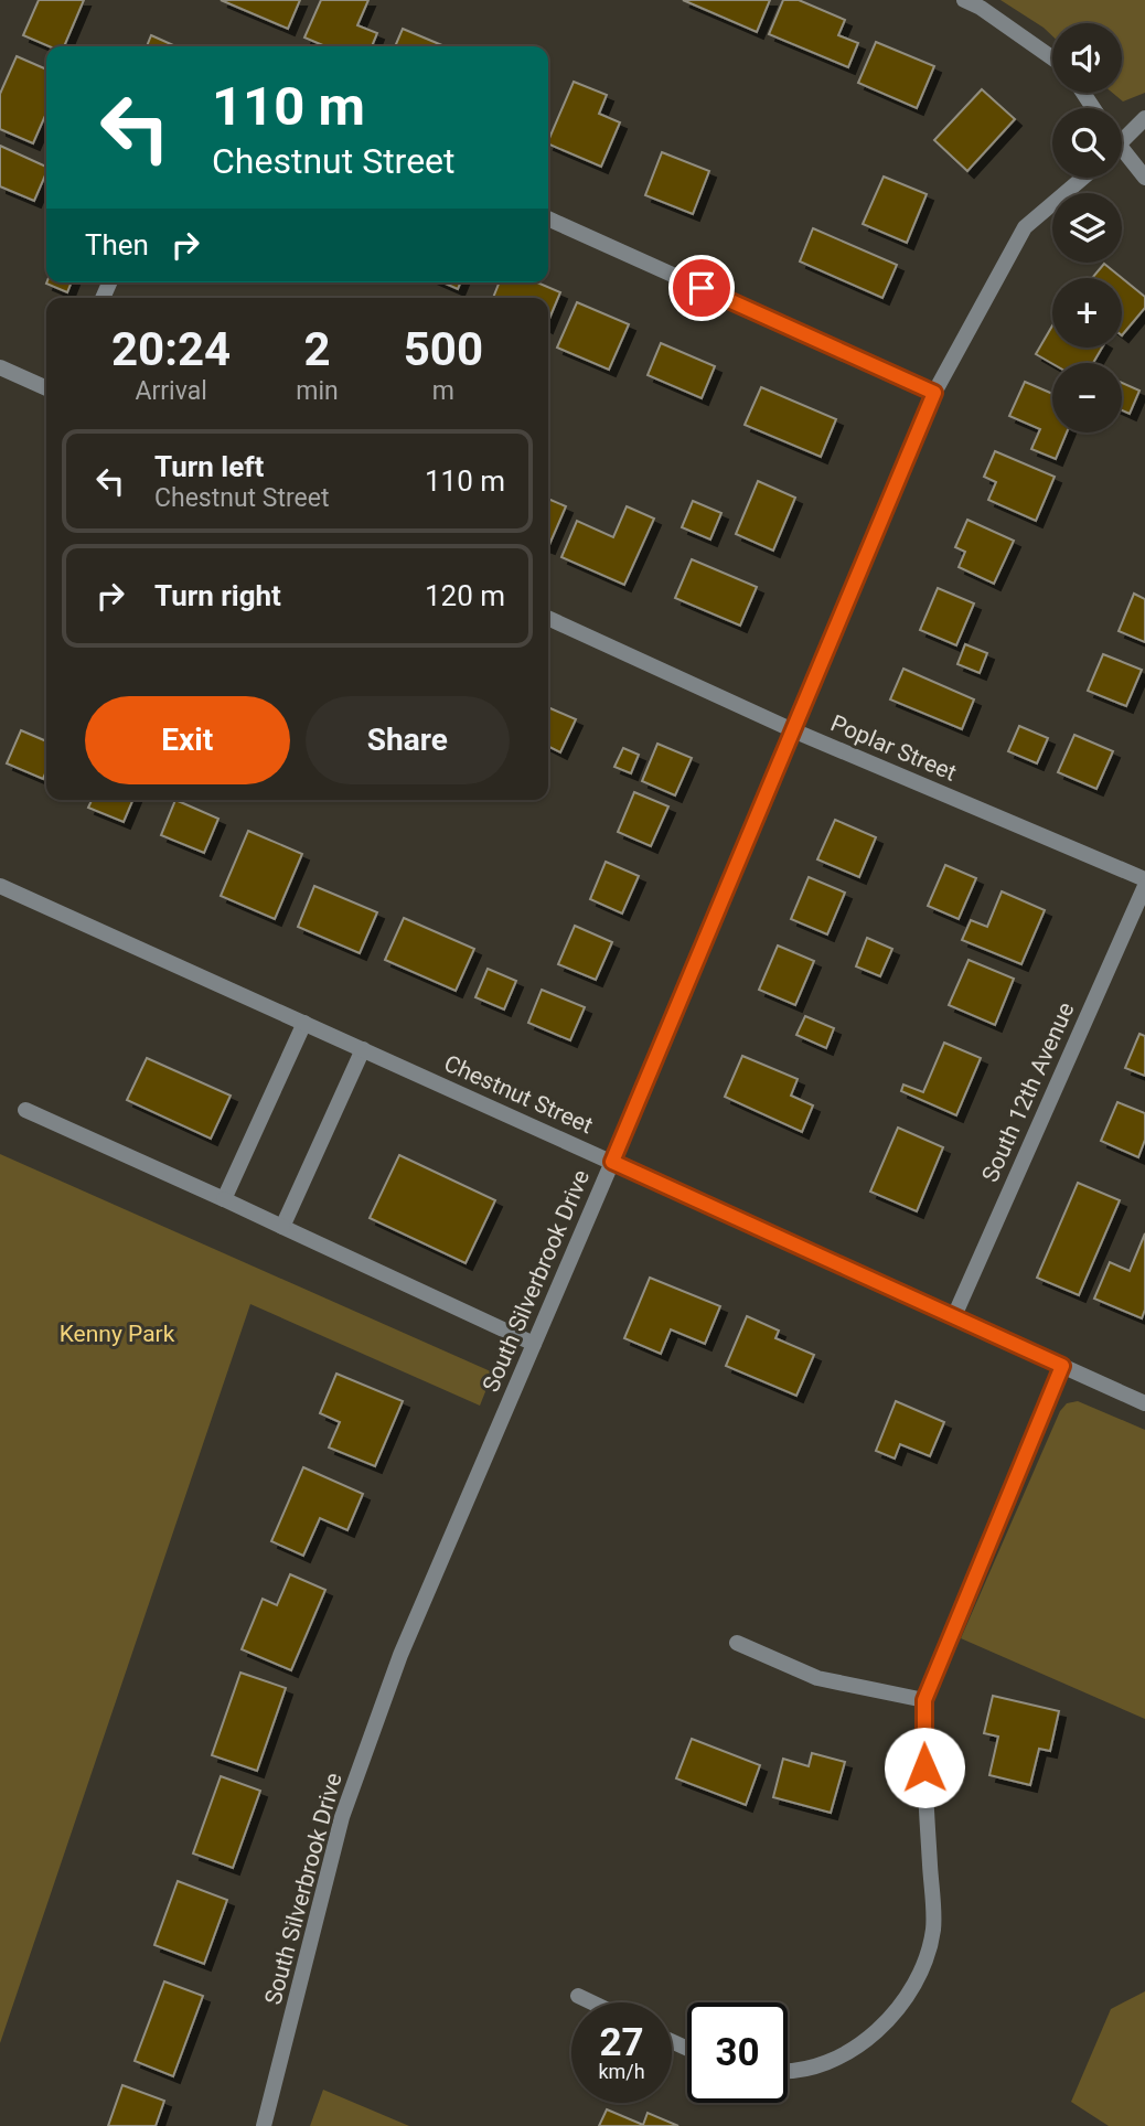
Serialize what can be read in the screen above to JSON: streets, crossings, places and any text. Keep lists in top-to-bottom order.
{
  "streets": {
    "street": [
      "Poplar Street",
      "South 12th Avenue",
      "Chestnut Street",
      "South Silverbrook Drive"
    ]
  },
  "crossings": [
    ["Poplar Street", "South Silverbrook Drive"],
    ["South 12th Avenue", "Chestnut Street"],
    ["Chestnut Street", "South Silverbrook Drive"]
  ],
  "parks": ["Kenny Park"],
  "page": {
    "map_buttons": ["+", "−"],
    "turn": ["110 m", "Chestnut Street"],
    "then": "Then",
    "eta": [
      "20:24",
      "Arrival",
      "2",
      "min",
      "500",
      "m"
    ],
    "list": [
      {
        "name": "Turn left",
        "note": "Chestnut Street",
        "value": "110 m"
      },
      {
        "name": "Turn right",
        "value": "120 m"
      }
    ],
    "buttons": ["Exit", "Share"],
    "speed": "27 km/h",
    "limit": "30"
  }
}
